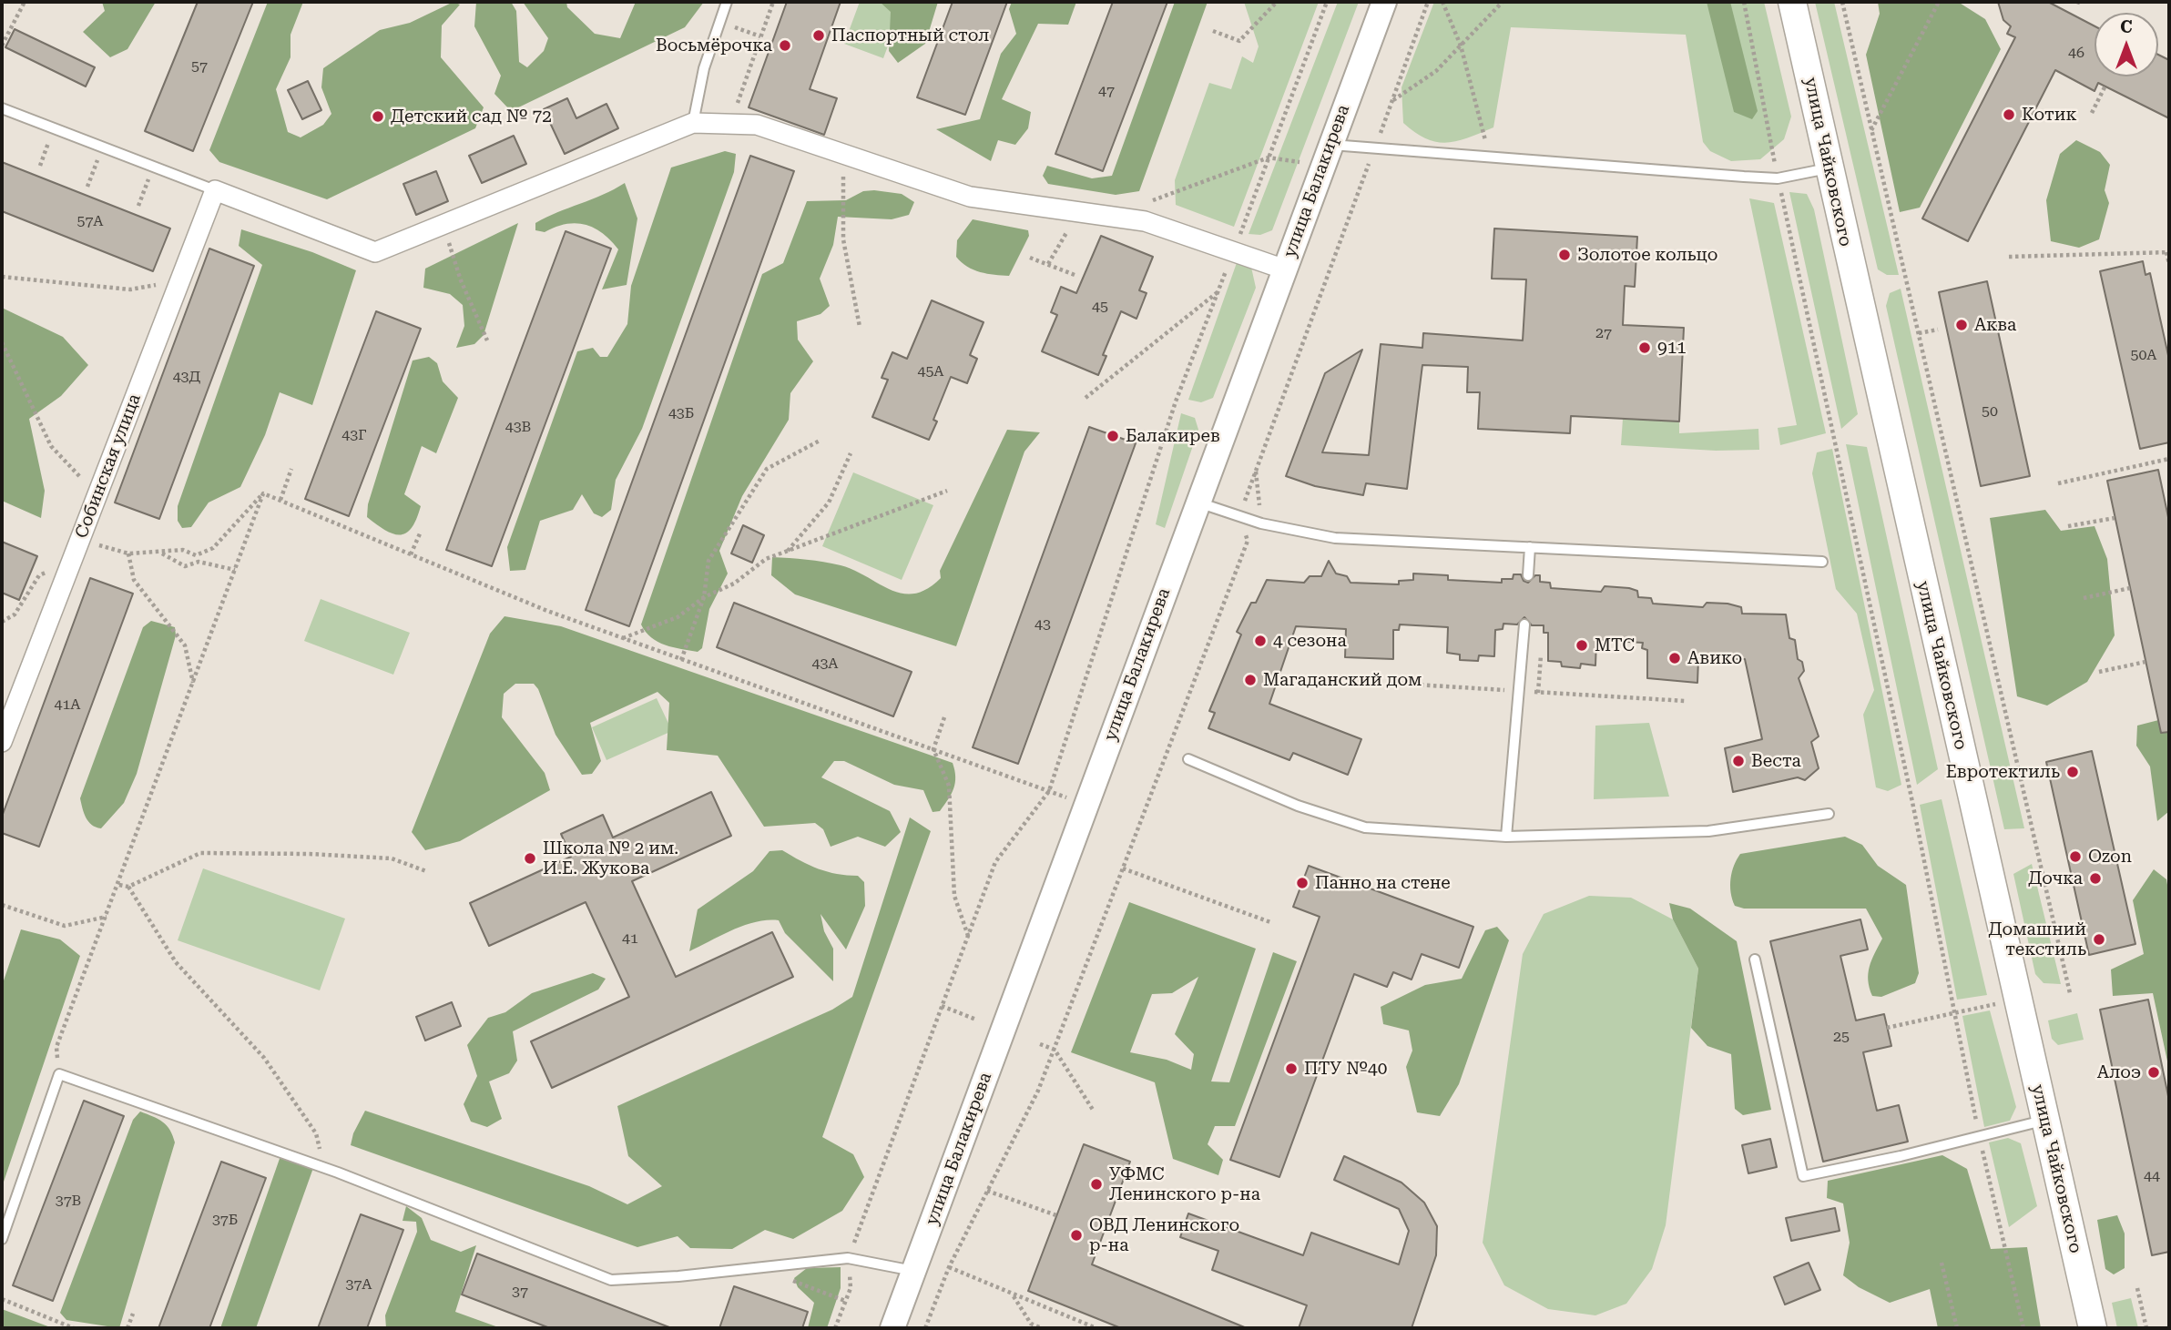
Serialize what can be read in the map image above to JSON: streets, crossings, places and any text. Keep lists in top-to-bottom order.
{
  "streets": {
    "main road": ["улица Чайковского"],
    "street": ["улица Балакирева", "Собинская улица"]
  },
  "places": [
    "Паспортный стол",
    "Восьмёрочка",
    "Котик",
    "Детский сад № 72",
    "Золотое кольцо",
    "Аква",
    "911",
    "Балакирев",
    "4 сезона",
    "МТС",
    "Авико",
    "Магаданский дом",
    "Веста",
    "Евротектиль",
    "Ozon",
    "Школа № 2 им. И.Е. Жукова",
    "Дочка",
    "Панно на стене",
    "Домашний текстиль",
    "ПТУ №40",
    "Алоэ",
    "УФМС Ленинского р-на",
    "ОВД Ленинского р-на"
  ],
  "house_numbers": [
    "46",
    "57",
    "47",
    "57А",
    "45",
    "27",
    "50А",
    "45А",
    "43Д",
    "50",
    "43Б",
    "43В",
    "43Г",
    "43",
    "43А",
    "41А",
    "41",
    "25",
    "44",
    "37В",
    "37Б",
    "37А",
    "37"
  ],
  "north": "top"
}
